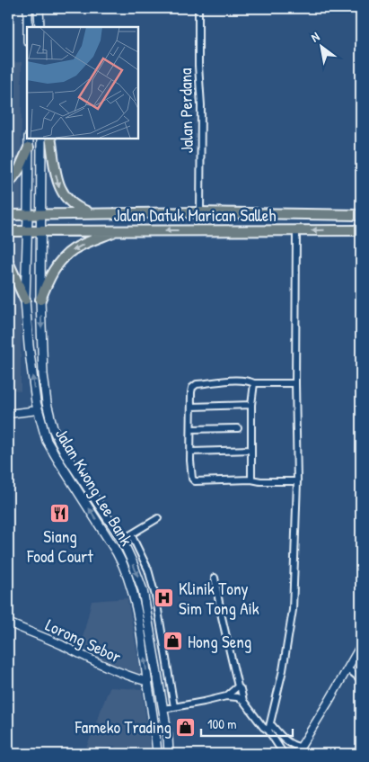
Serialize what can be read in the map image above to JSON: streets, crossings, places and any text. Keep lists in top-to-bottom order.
{
  "streets": {
    "highway": ["Jalan Datuk Marican Salleh"],
    "main road": ["Jalan Kwong Lee Bank"],
    "street": ["Jalan Perdana", "Lorong Sebor"]
  },
  "crossings": [
    ["Jalan Perdana", "Jalan Datuk Marican Salleh"],
    ["Jalan Datuk Marican Salleh", "Jalan Kwong Lee Bank"],
    ["Jalan Kwong Lee Bank", "Lorong Sebor"]
  ],
  "places": {
    "restaurant": ["Siang Food Court"],
    "hospital": ["Klinik Tony Sim Tong Aik"],
    "shop": ["Hong Seng", "Fameko Trading"]
  },
  "scale_bar": "100 m",
  "north": "top left"
}
